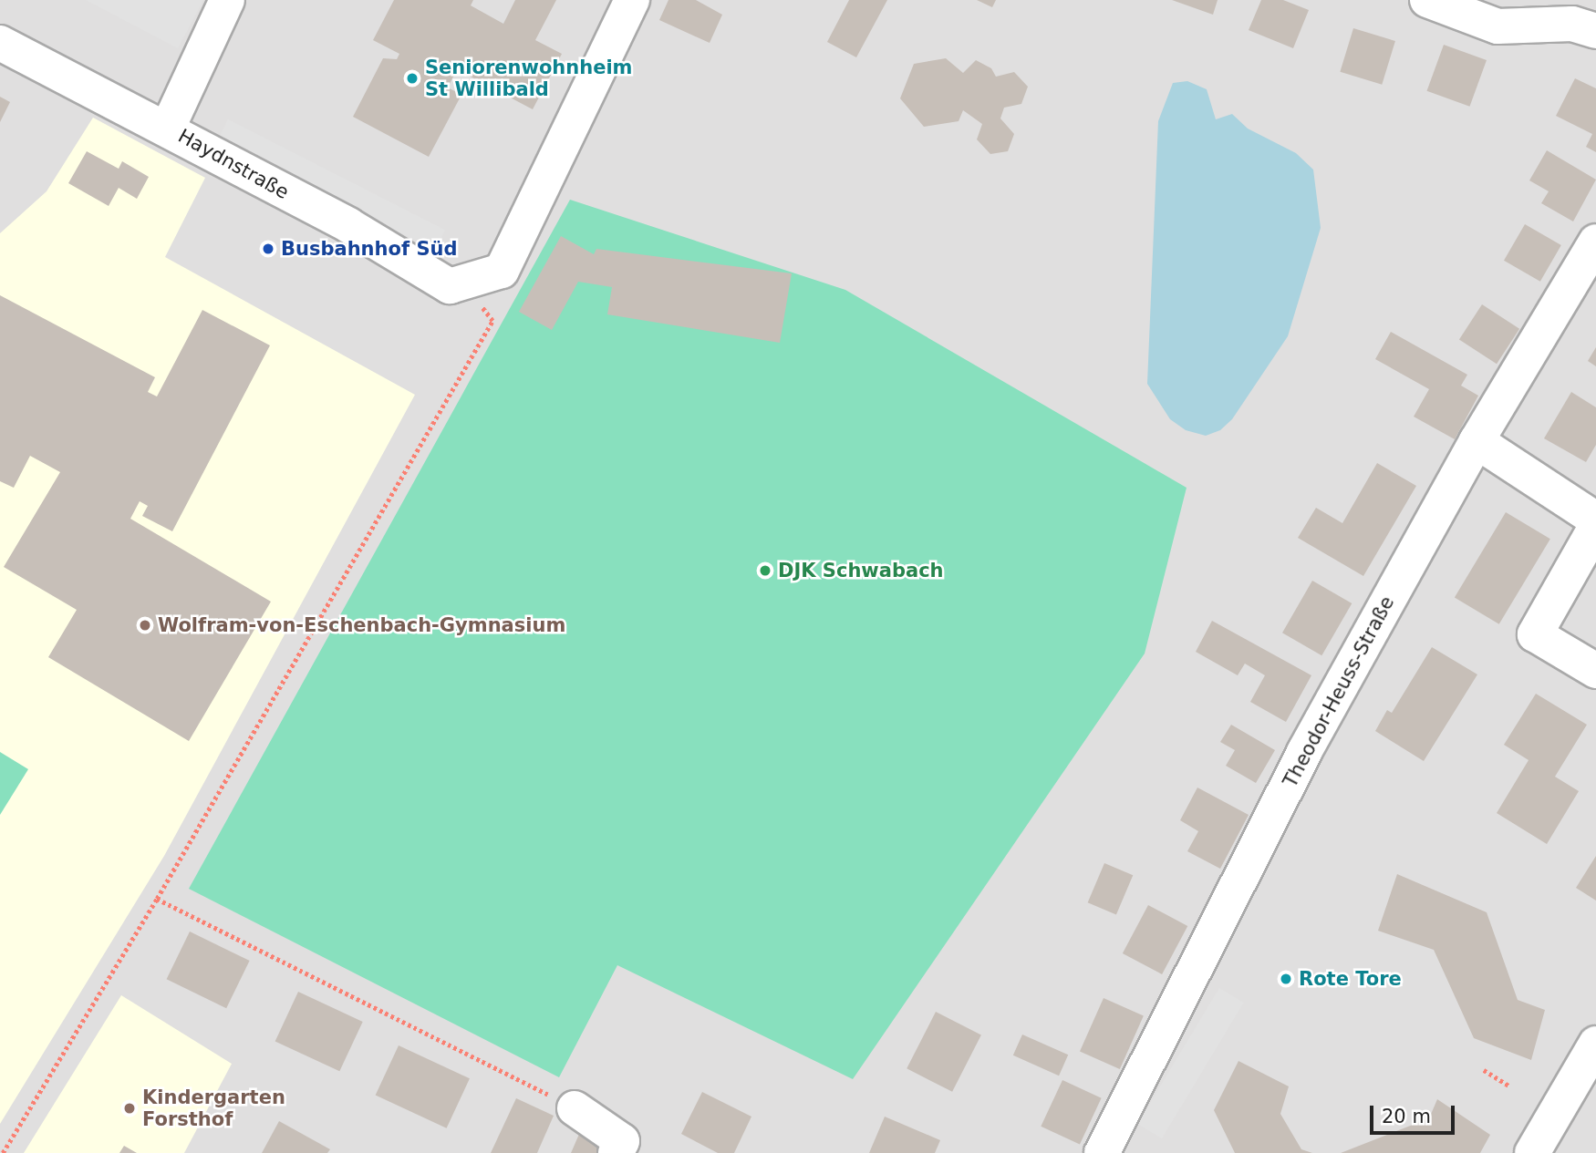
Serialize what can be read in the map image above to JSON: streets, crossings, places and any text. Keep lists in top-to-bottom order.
{
  "streets": {
    "street": ["Haydnstraße", "Theodor-Heuss-Straße"]
  },
  "places": [
    "Seniorenwohnheim St Willibald",
    "Busbahnhof Süd",
    "DJK Schwabach",
    "Wolfram-von-Eschenbach-Gymnasium",
    "Rote Tore",
    "Kindergarten Forsthof"
  ],
  "scale_bar": "20 m"
}
